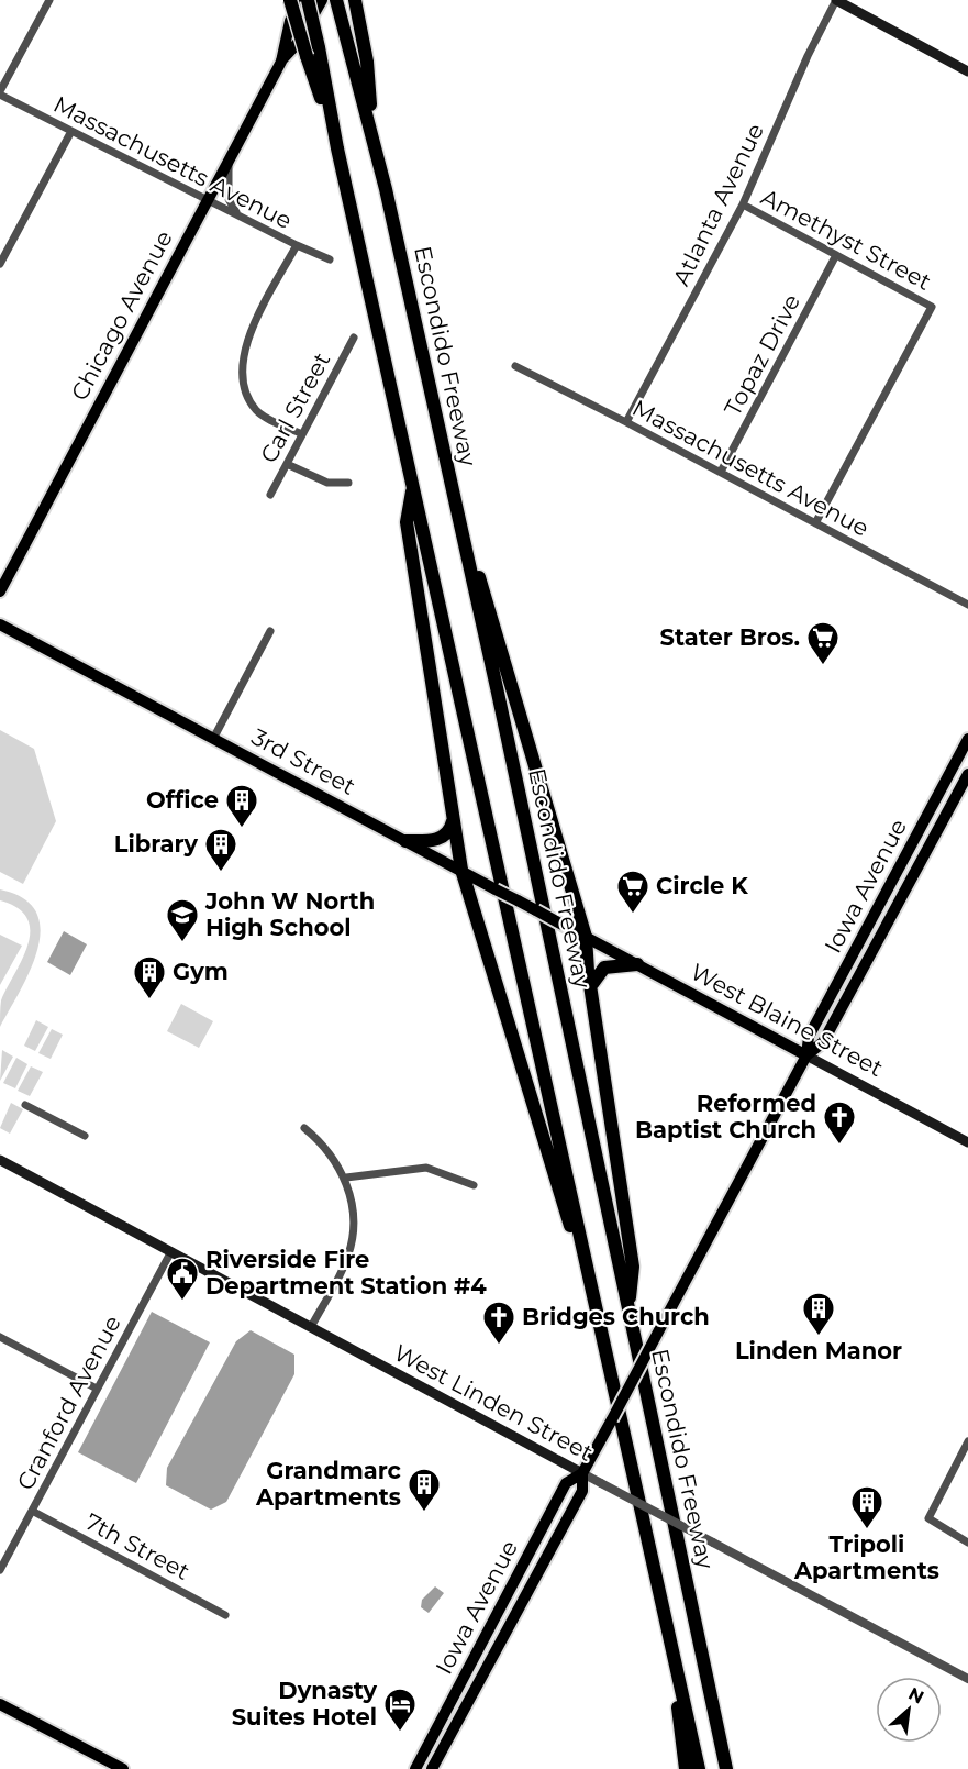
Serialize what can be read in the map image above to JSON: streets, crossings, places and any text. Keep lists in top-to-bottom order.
{
  "streets": {
    "highway": ["Escondido Freeway"],
    "main road": [
      "Chicago Avenue",
      "3rd Street",
      "Iowa Avenue",
      "West Blaine Street",
      "West Linden Street"
    ],
    "street": [
      "Massachusetts Avenue",
      "Atlanta Avenue",
      "Amethyst Street",
      "Topaz Drive",
      "Carl Street",
      "Cranford Avenue",
      "7th Street"
    ]
  },
  "crossings": [
    ["Massachusetts Avenue", "Atlanta Avenue"],
    ["Massachusetts Avenue", "Amethyst Street"],
    ["Massachusetts Avenue", "Chicago Avenue"],
    ["Massachusetts Avenue", "Topaz Drive"],
    ["Atlanta Avenue", "Amethyst Street"],
    ["Amethyst Street", "Topaz Drive"],
    ["3rd Street", "West Blaine Street"],
    ["Iowa Avenue", "West Blaine Street"],
    ["Iowa Avenue", "West Linden Street"],
    ["Cranford Avenue", "West Linden Street"],
    ["Cranford Avenue", "7th Street"]
  ],
  "places": {
    "supermarket": ["Stater Bros.", "Circle K"],
    "building": [
      "Office",
      "Library",
      "Gym",
      "Linden Manor",
      "Grandmarc Apartments",
      "Tripoli Apartments"
    ],
    "school or university": ["John W North High School"],
    "church": ["Reformed Baptist Church", "Bridges Church"],
    "public building": ["Riverside Fire Department Station #4"],
    "hotel": ["Dynasty Suites Hotel"]
  },
  "north": "top right"
}
